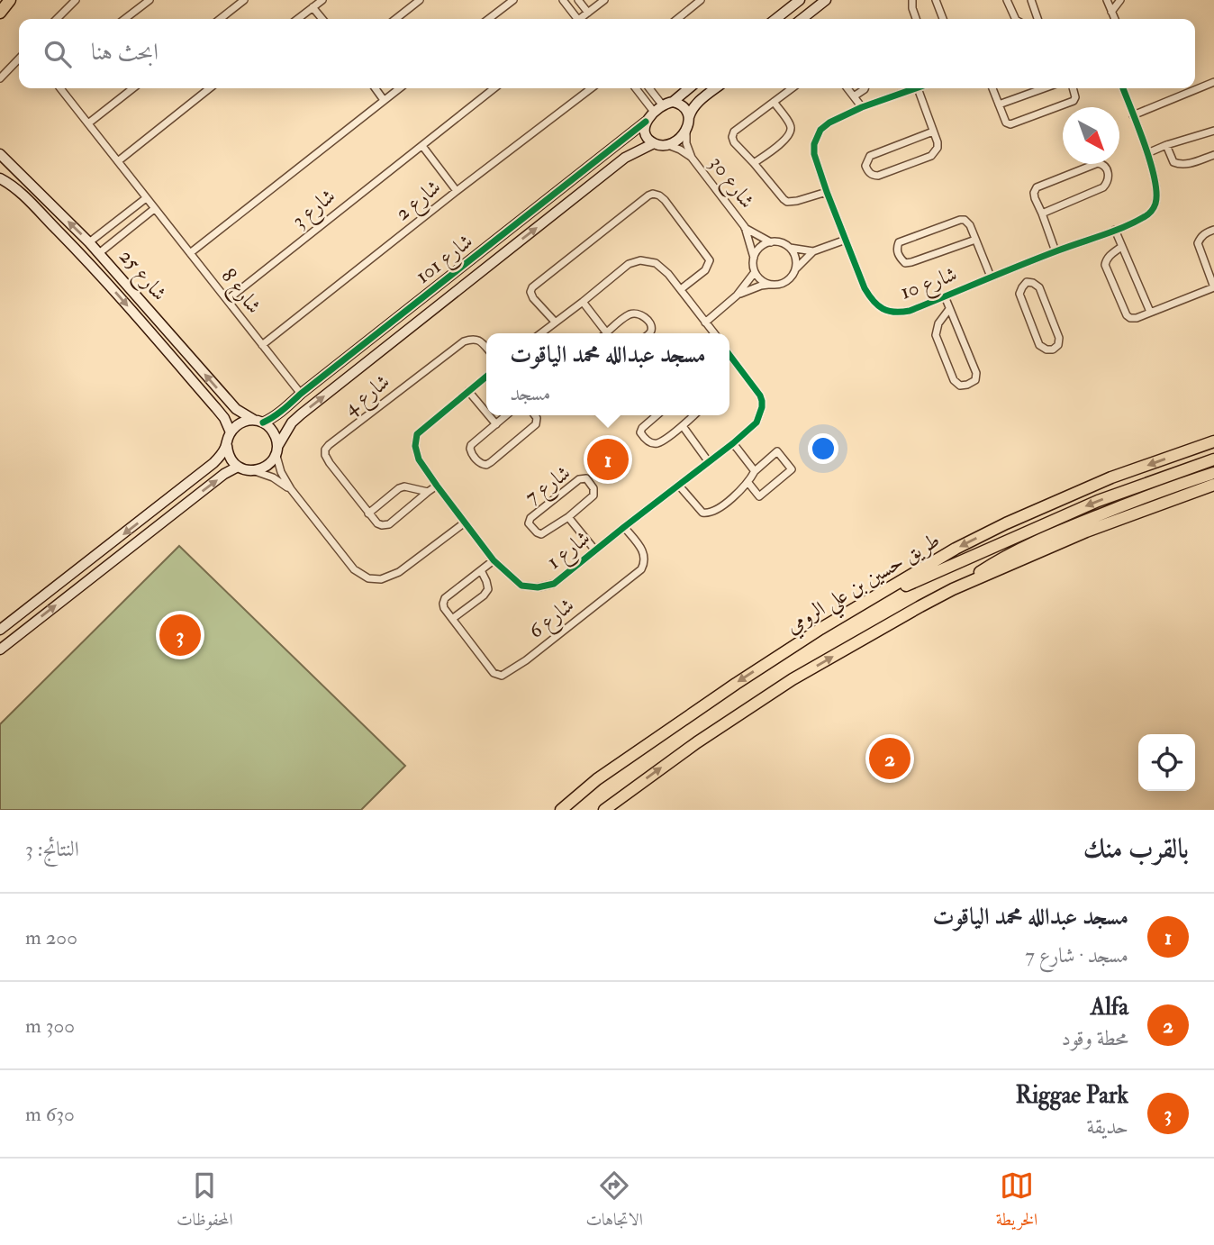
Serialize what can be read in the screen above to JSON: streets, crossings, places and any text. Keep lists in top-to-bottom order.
{
  "streets": {
    "highway": ["طريق حسين بن علي الرومي"],
    "street": [
      "شارع 30",
      "شارع 2",
      "شارع 3",
      "شارع 101",
      "شارع 25",
      "شارع 10",
      "شارع 8",
      "شارع 4",
      "شارع 7",
      "شارع 1",
      "شارع 6"
    ]
  },
  "crossings": [
    ["شارع 30", "شارع 101"],
    ["شارع 2", "شارع 8"],
    ["شارع 3", "شارع 8"],
    ["شارع 101", "شارع 25"],
    ["شارع 101", "شارع 8"],
    ["شارع 7", "شارع 1"],
    ["شارع 1", "شارع 6"]
  ],
  "north": "bottom right",
  "page": {
    "search": "ابحث هنا",
    "popup": ["مسجد عبدالله محمد الياقوت", "مسجد"],
    "pins": ["1", "3", "2"],
    "heading": ["بالقرب منك", "النتائج: 3"],
    "list": [
      {
        "mark": "1",
        "name": "مسجد عبدالله محمد الياقوت",
        "note": "مسجد · شارع 7",
        "value": "200 m"
      },
      {
        "mark": "2",
        "name": "Alfa",
        "note": "محطة وقود",
        "value": "300 m"
      },
      {
        "mark": "3",
        "name": "Riggae Park",
        "note": "حديقة",
        "value": "630 m"
      }
    ],
    "nav": ["الخريطة", "الاتجاهات", "المحفوظات"]
  }
}
